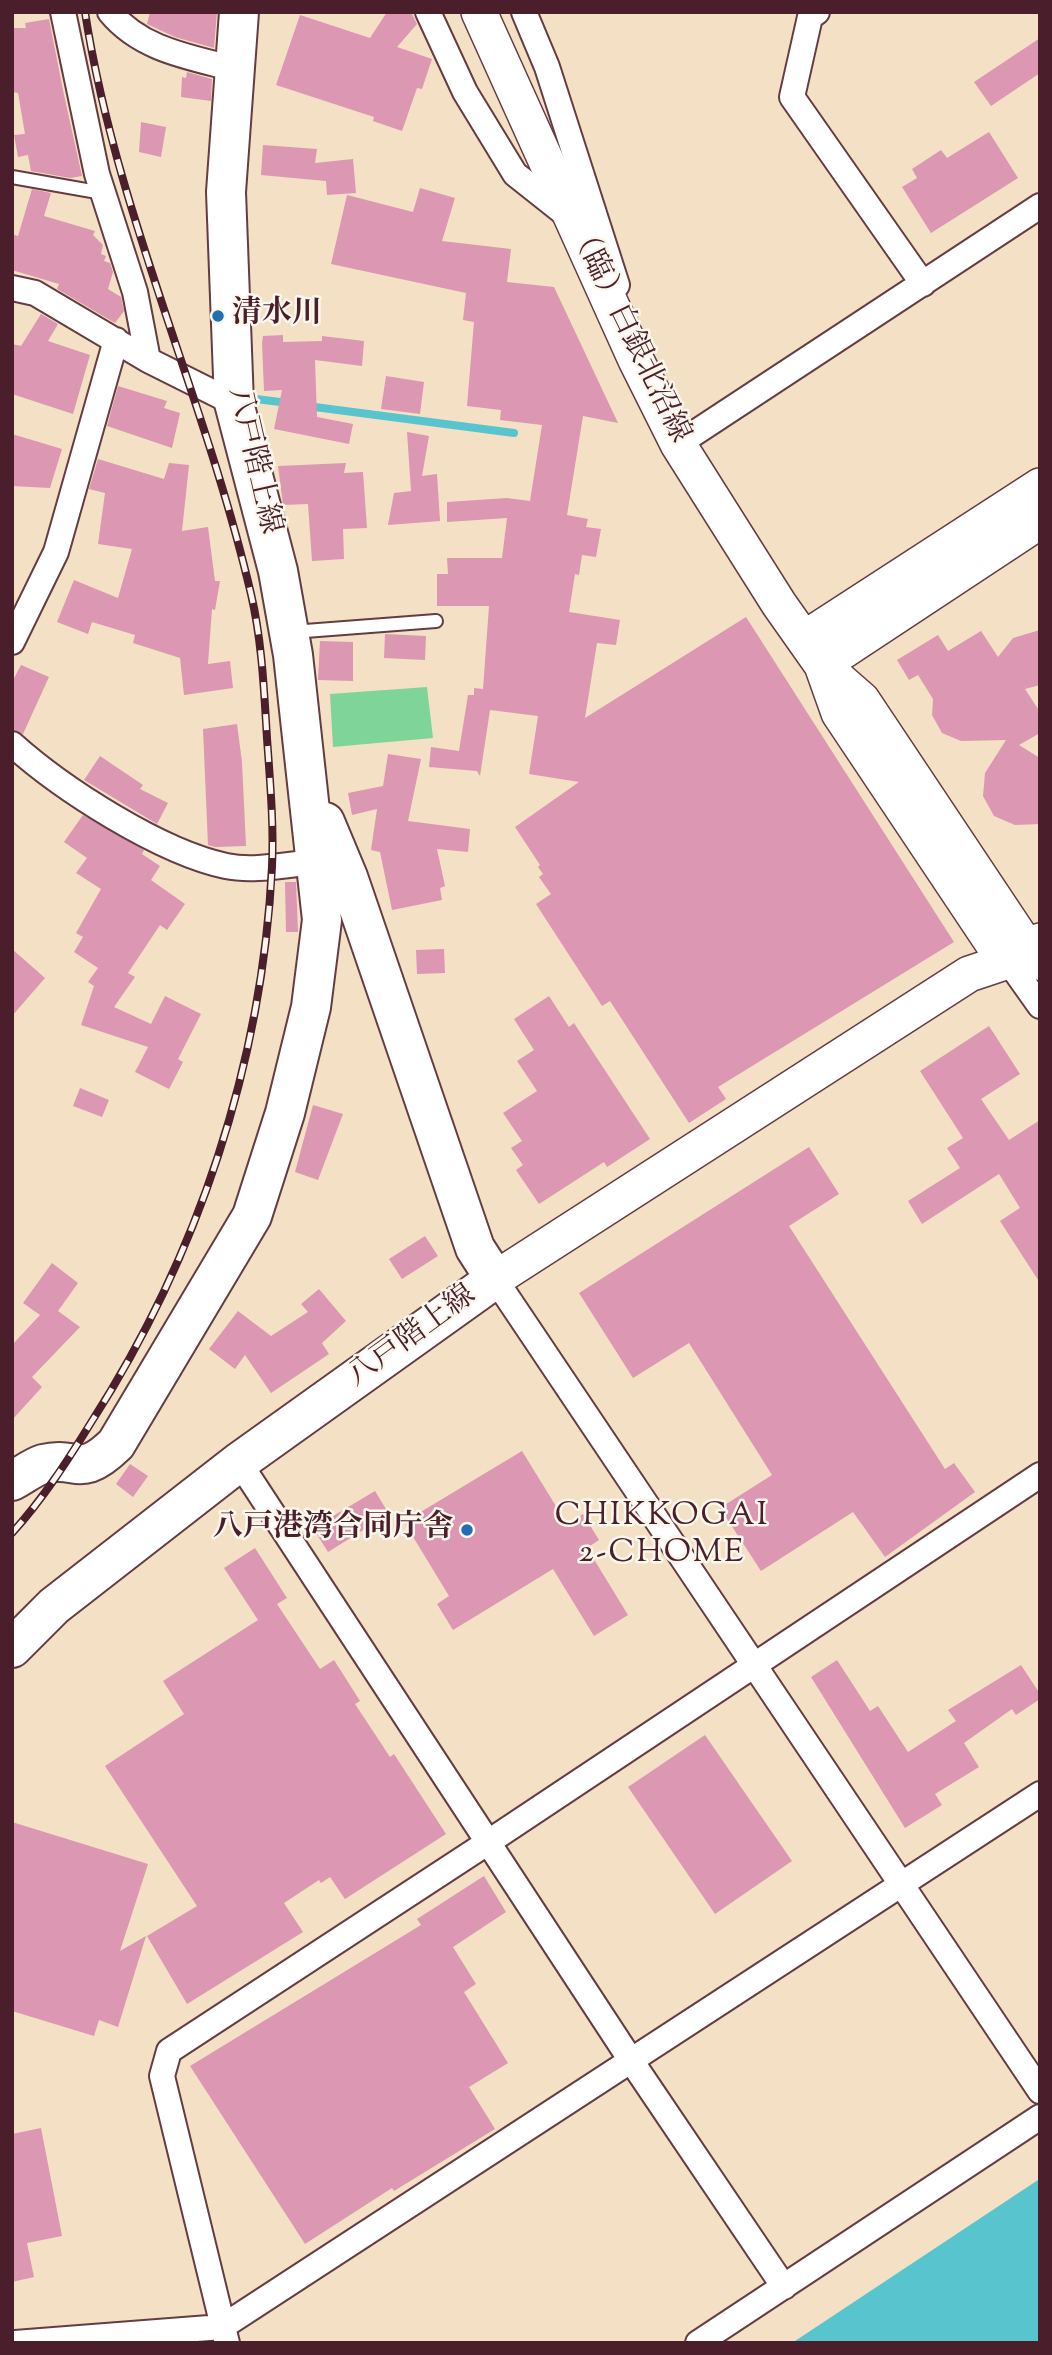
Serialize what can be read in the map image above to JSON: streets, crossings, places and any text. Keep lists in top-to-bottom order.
{
  "streets": {
    "main road": ["八戸階上線"],
    "street": ["（臨）白銀北沼線"]
  },
  "districts": ["CHIKKOGAI 2-CHOME"],
  "places": ["清水川", "八戸港湾合同庁舎"]
}
